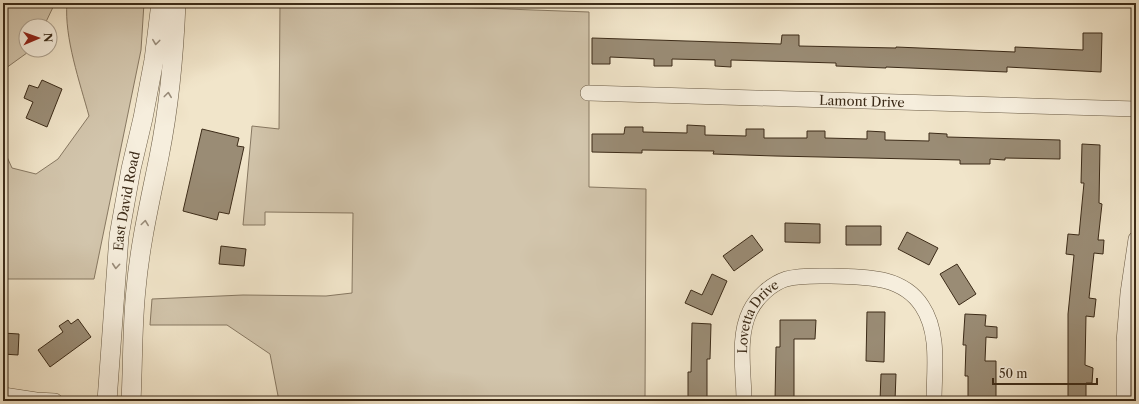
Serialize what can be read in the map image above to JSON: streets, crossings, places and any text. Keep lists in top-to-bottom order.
{
  "streets": {
    "street": ["Lamont Drive", "East David Road", "Lovetta Drive"]
  },
  "scale_bar": "50 m",
  "north": "right"
}
